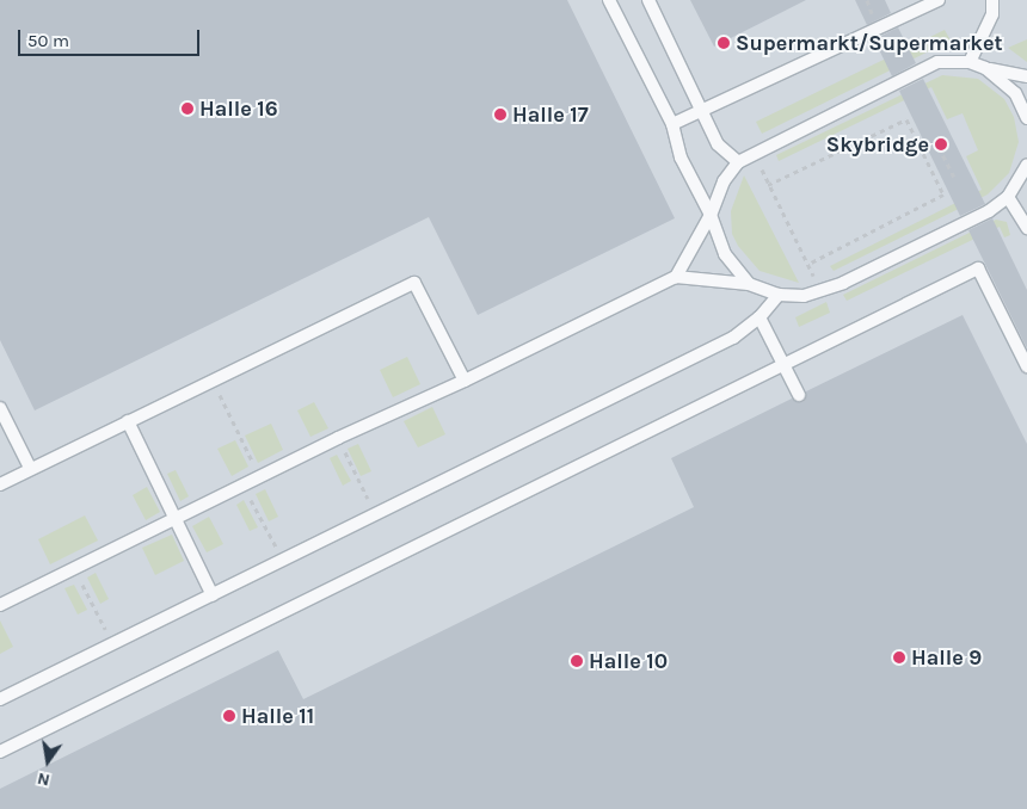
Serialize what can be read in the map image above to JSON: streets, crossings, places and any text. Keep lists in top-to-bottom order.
{
  "places": [
    "Supermarkt/Supermarket",
    "Halle 16",
    "Halle 17",
    "Skybridge",
    "Halle 9",
    "Halle 10",
    "Halle 11"
  ],
  "scale_bar": "50 m",
  "north": "bottom"
}
